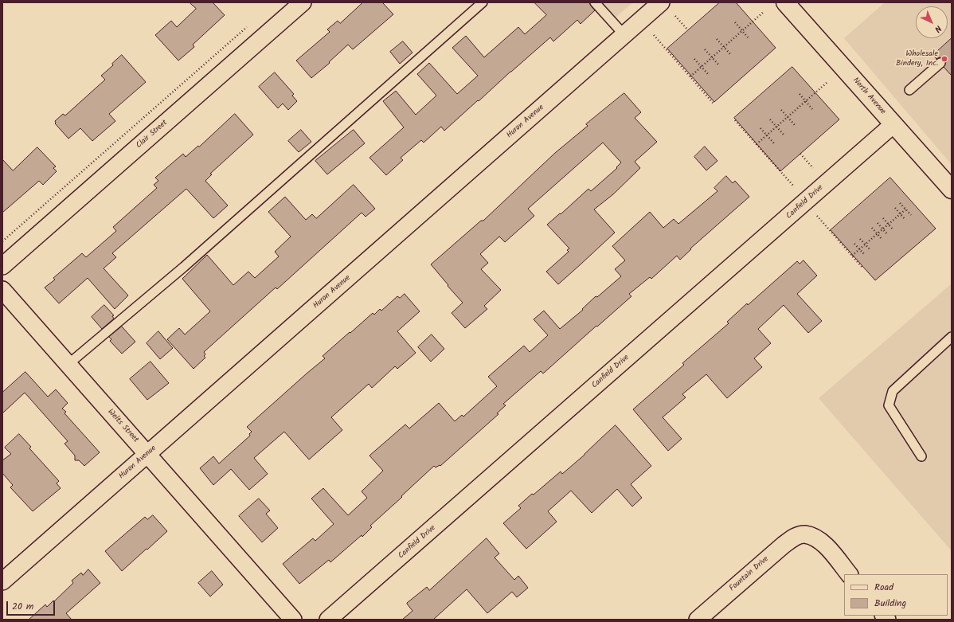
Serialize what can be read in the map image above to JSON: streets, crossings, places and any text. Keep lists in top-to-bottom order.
{
  "streets": {
    "main road": ["North Avenue"],
    "street": [
      "Huron Avenue",
      "Clair Street",
      "Canfield Drive",
      "Welts Street",
      "Fountain Drive"
    ]
  },
  "crossings": [
    ["North Avenue", "Canfield Drive"],
    ["Huron Avenue", "Welts Street"]
  ],
  "places": ["Wholesale Bindery, Inc."],
  "legend": ["Road", "Building"],
  "scale_bar": "20 m",
  "north": "bottom right"
}
